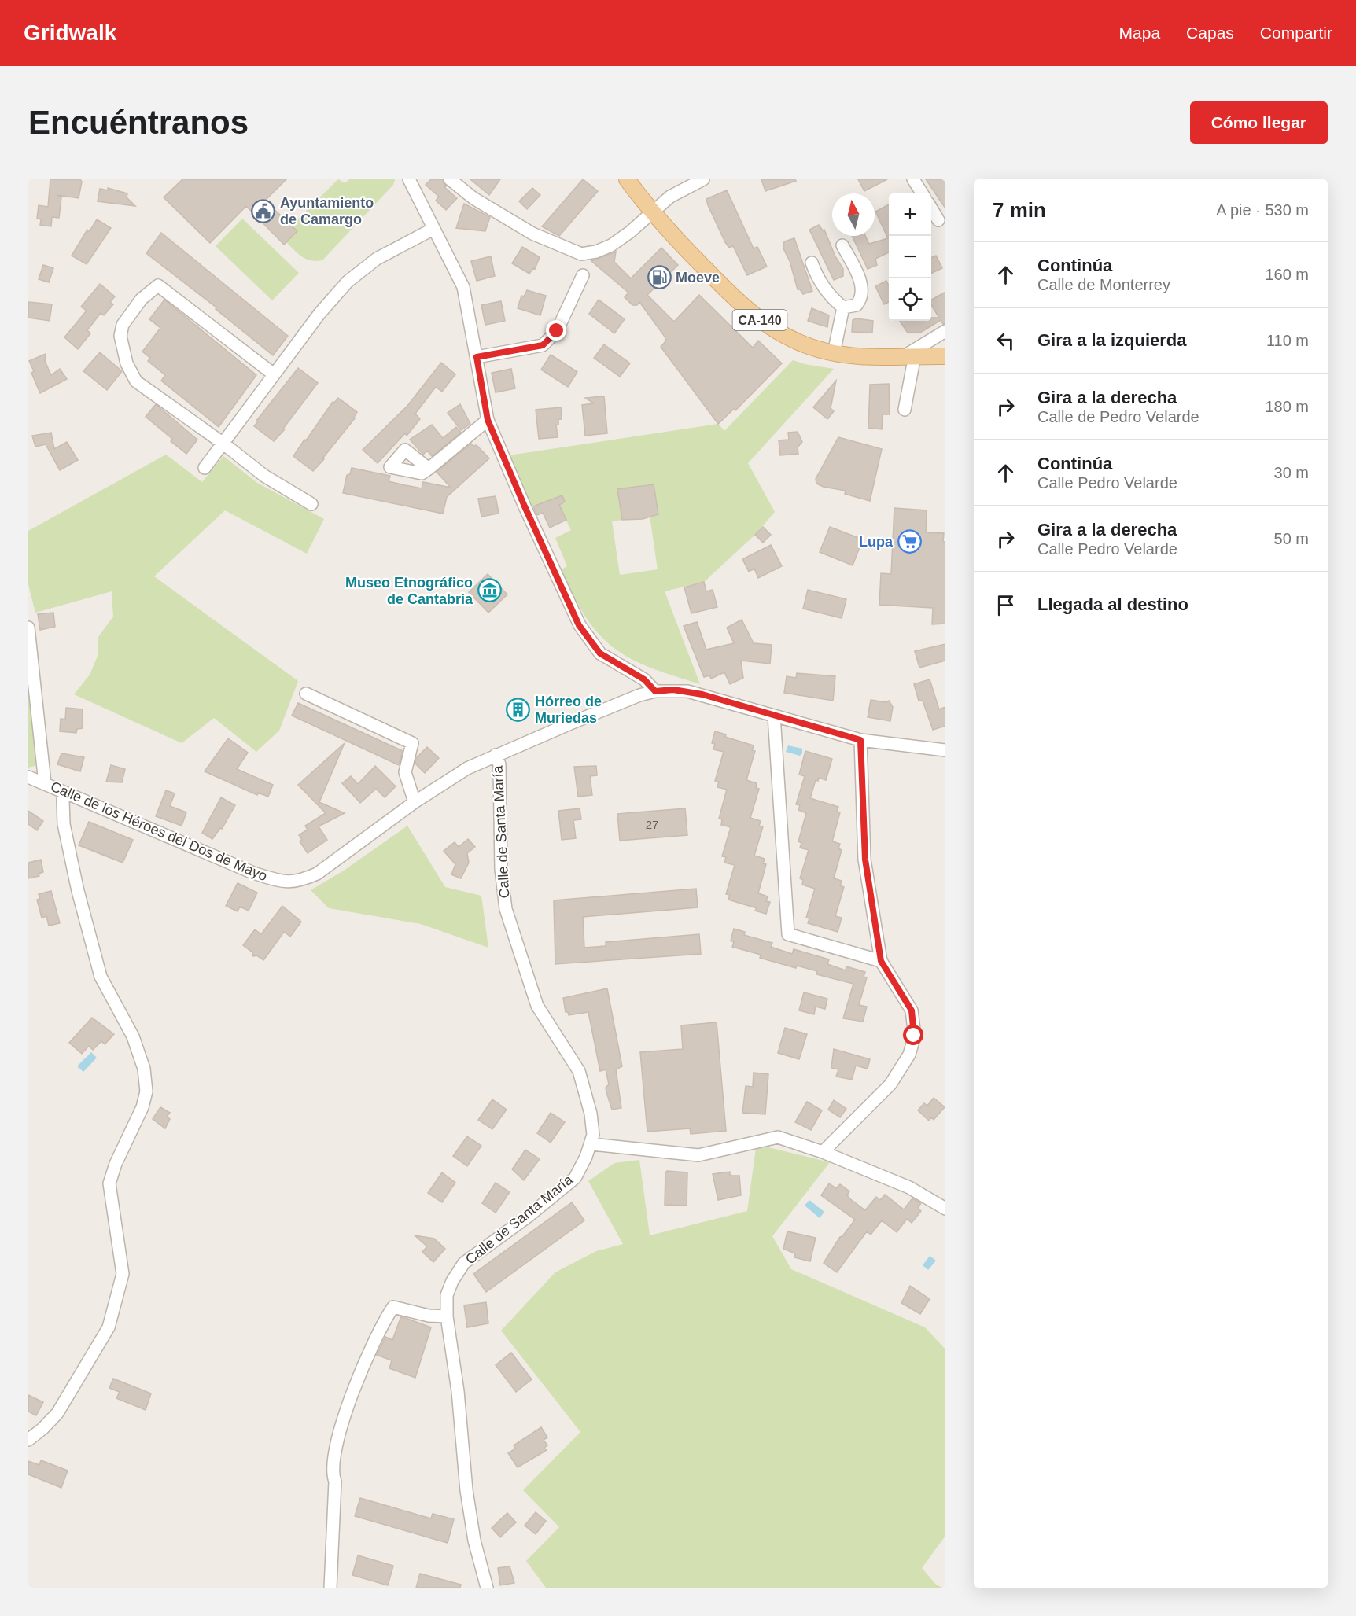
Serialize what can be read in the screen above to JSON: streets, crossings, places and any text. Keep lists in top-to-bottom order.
{
  "streets": {
    "main road": ["CA-140"],
    "street": ["Calle de los Héroes del Dos de Mayo", "Calle de Santa María"]
  },
  "crossings": [
    ["Calle de los Héroes del Dos de Mayo", "Calle de Santa María"]
  ],
  "places": {
    "public building": ["Ayuntamiento de Camargo"],
    "fuel station": ["Moeve"],
    "supermarket": ["Lupa"],
    "museum": ["Museo Etnográfico de Cantabria"],
    "building": ["Hórreo de Muriedas"]
  },
  "house_numbers": ["27"],
  "north": "top",
  "page": {
    "header": "Gridwalk",
    "nav": ["Mapa", "Capas", "Compartir"],
    "buttons": "Cómo llegar",
    "title": "Encuéntranos",
    "heading": ["7 min", "A pie · 530 m"],
    "map_buttons": ["+", "−"],
    "list": [
      ["Continúa", "Calle de Monterrey", "160 m"],
      ["Gira a la izquierda", "110 m"],
      ["Gira a la derecha", "Calle de Pedro Velarde", "180 m"],
      ["Continúa", "Calle Pedro Velarde", "30 m"],
      ["Gira a la derecha", "Calle Pedro Velarde", "50 m"],
      "Llegada al destino"
    ]
  }
}
